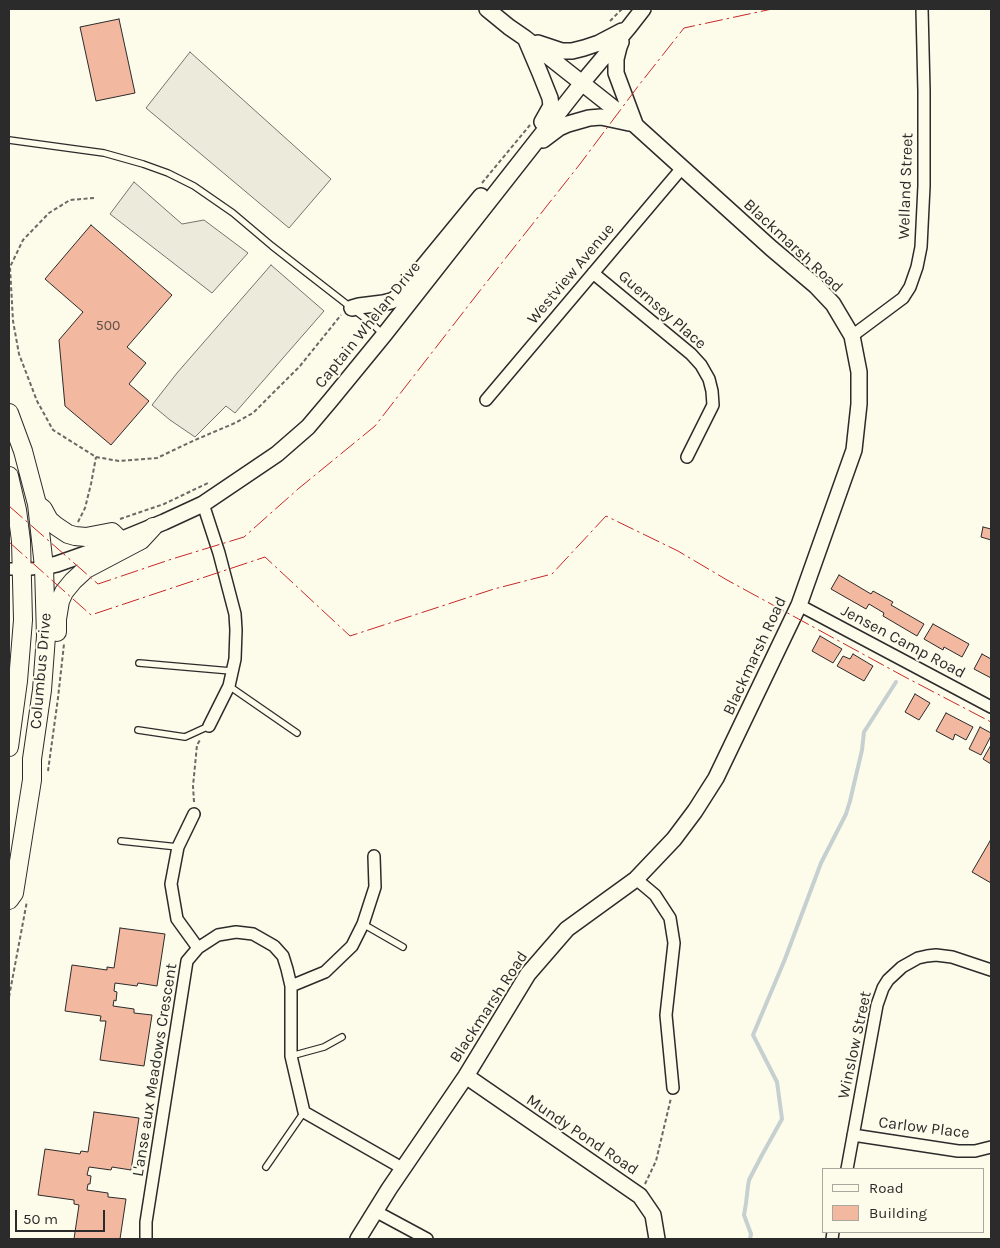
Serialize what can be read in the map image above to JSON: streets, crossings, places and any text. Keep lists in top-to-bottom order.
{
  "streets": {
    "main road": ["Columbus Drive"],
    "street": [
      "Welland Street",
      "Blackmarsh Road",
      "Westview Avenue",
      "Guernsey Place",
      "Captain Whelan Drive",
      "Jensen Camp Road",
      "Winslow Street",
      "L'anse aux Meadows Crescent",
      "Carlow Place",
      "Mundy Pond Road"
    ]
  },
  "crossings": [
    ["Welland Street", "Blackmarsh Road"],
    ["Blackmarsh Road", "Westview Avenue"],
    ["Blackmarsh Road", "Captain Whelan Drive"],
    ["Blackmarsh Road", "Jensen Camp Road"],
    ["Blackmarsh Road", "Mundy Pond Road"],
    ["Westview Avenue", "Guernsey Place"],
    ["Captain Whelan Drive", "Columbus Drive"],
    ["Winslow Street", "Carlow Place"]
  ],
  "house_numbers": ["500"],
  "legend": ["Road", "Building"],
  "scale_bar": "50 m"
}
